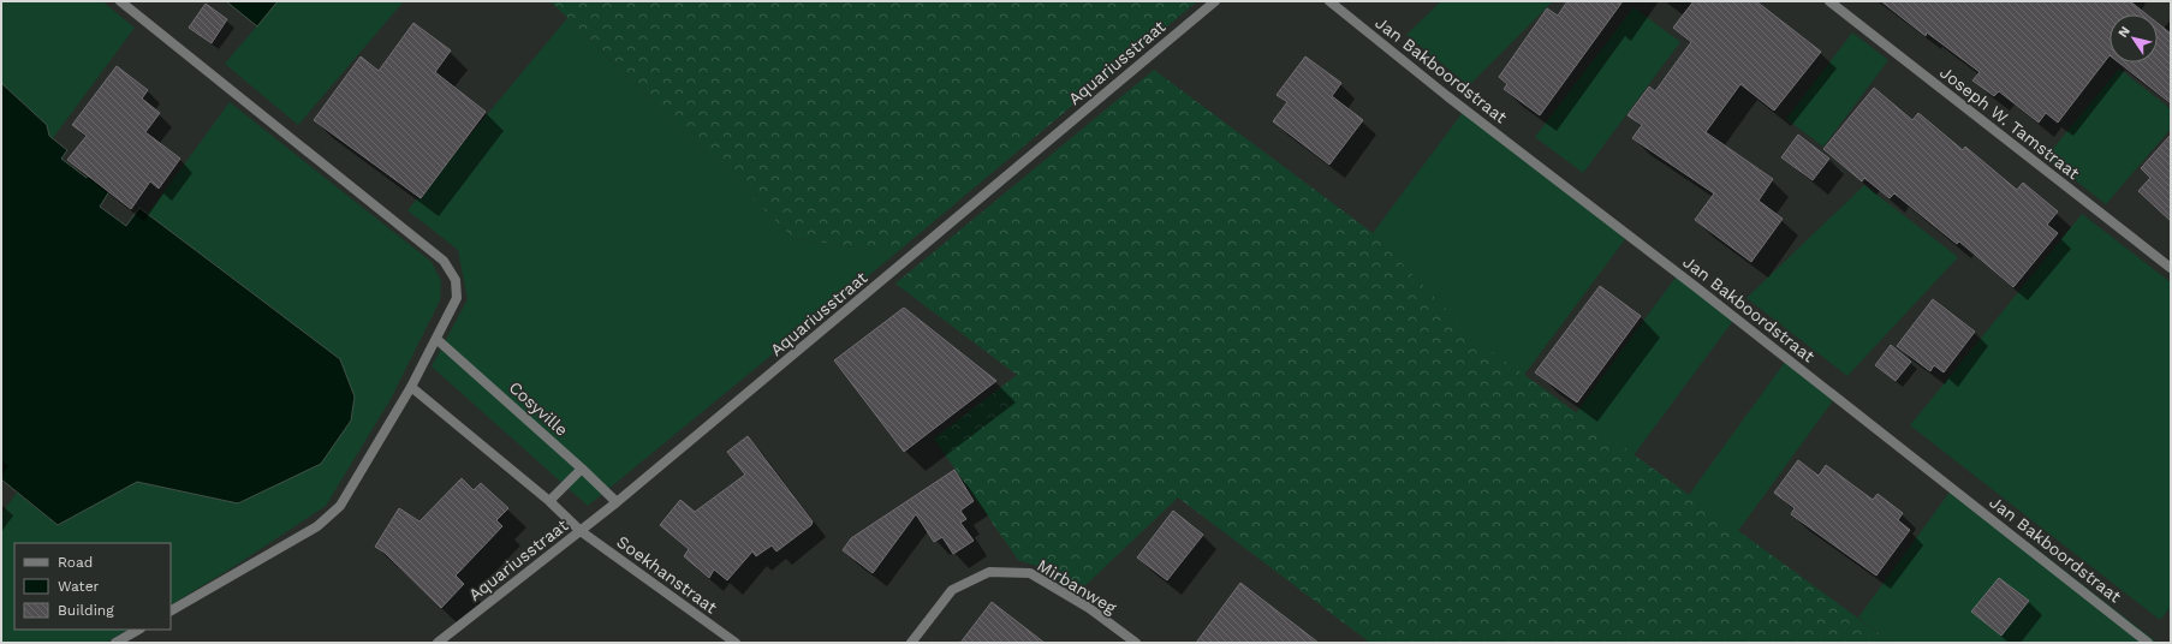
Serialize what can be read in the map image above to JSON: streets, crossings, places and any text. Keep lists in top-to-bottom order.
{
  "streets": {
    "street": [
      "Aquariusstraat",
      "Jan Bakboordstraat",
      "Joseph W. Tamstraat",
      "Cosyville",
      "Soekhanstraat",
      "Mirbanweg"
    ]
  },
  "crossings": [
    ["Aquariusstraat", "Cosyville"],
    ["Aquariusstraat", "Soekhanstraat"]
  ],
  "legend": ["Road", "Water", "Building"],
  "north": "top left"
}
